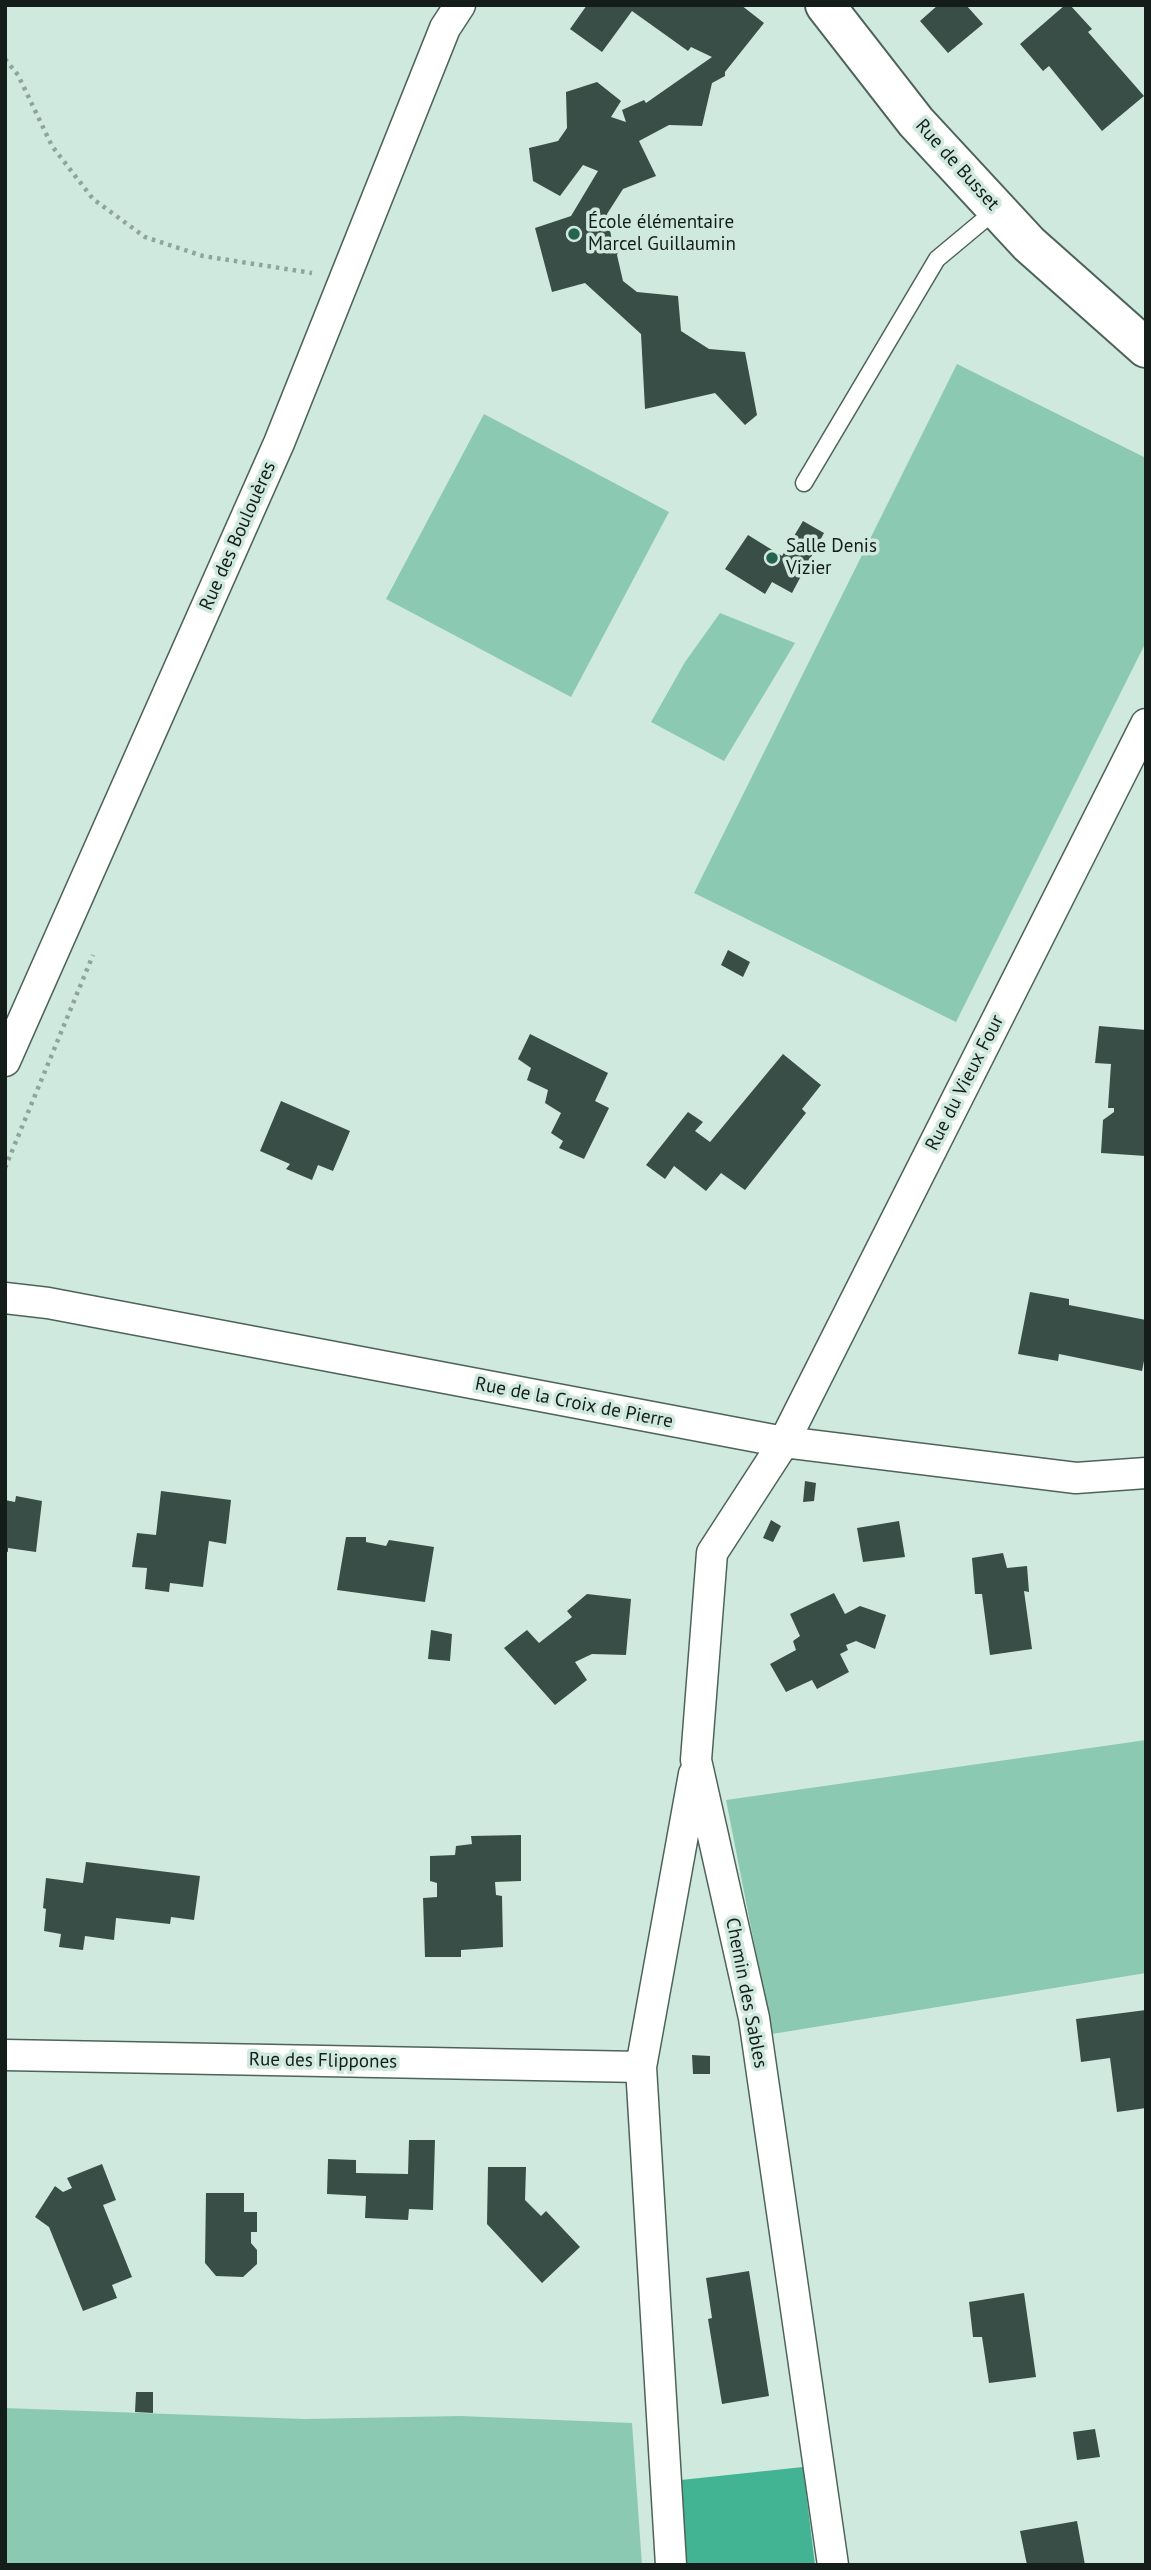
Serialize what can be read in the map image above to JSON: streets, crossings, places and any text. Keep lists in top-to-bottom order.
{
  "streets": {
    "street": [
      "Rue de Busset",
      "Rue des Boulouères",
      "Rue du Vieux Four",
      "Rue de la Croix de Pierre",
      "Chemin des Sables",
      "Rue des Flippones"
    ]
  },
  "crossings": [
    ["Rue du Vieux Four", "Rue de la Croix de Pierre"],
    ["Rue du Vieux Four", "Chemin des Sables"],
    ["Rue de la Croix de Pierre", "Chemin des Sables"]
  ],
  "places": ["École élémentaire Marcel Guillaumin", "Salle Denis Vizier"]
}
